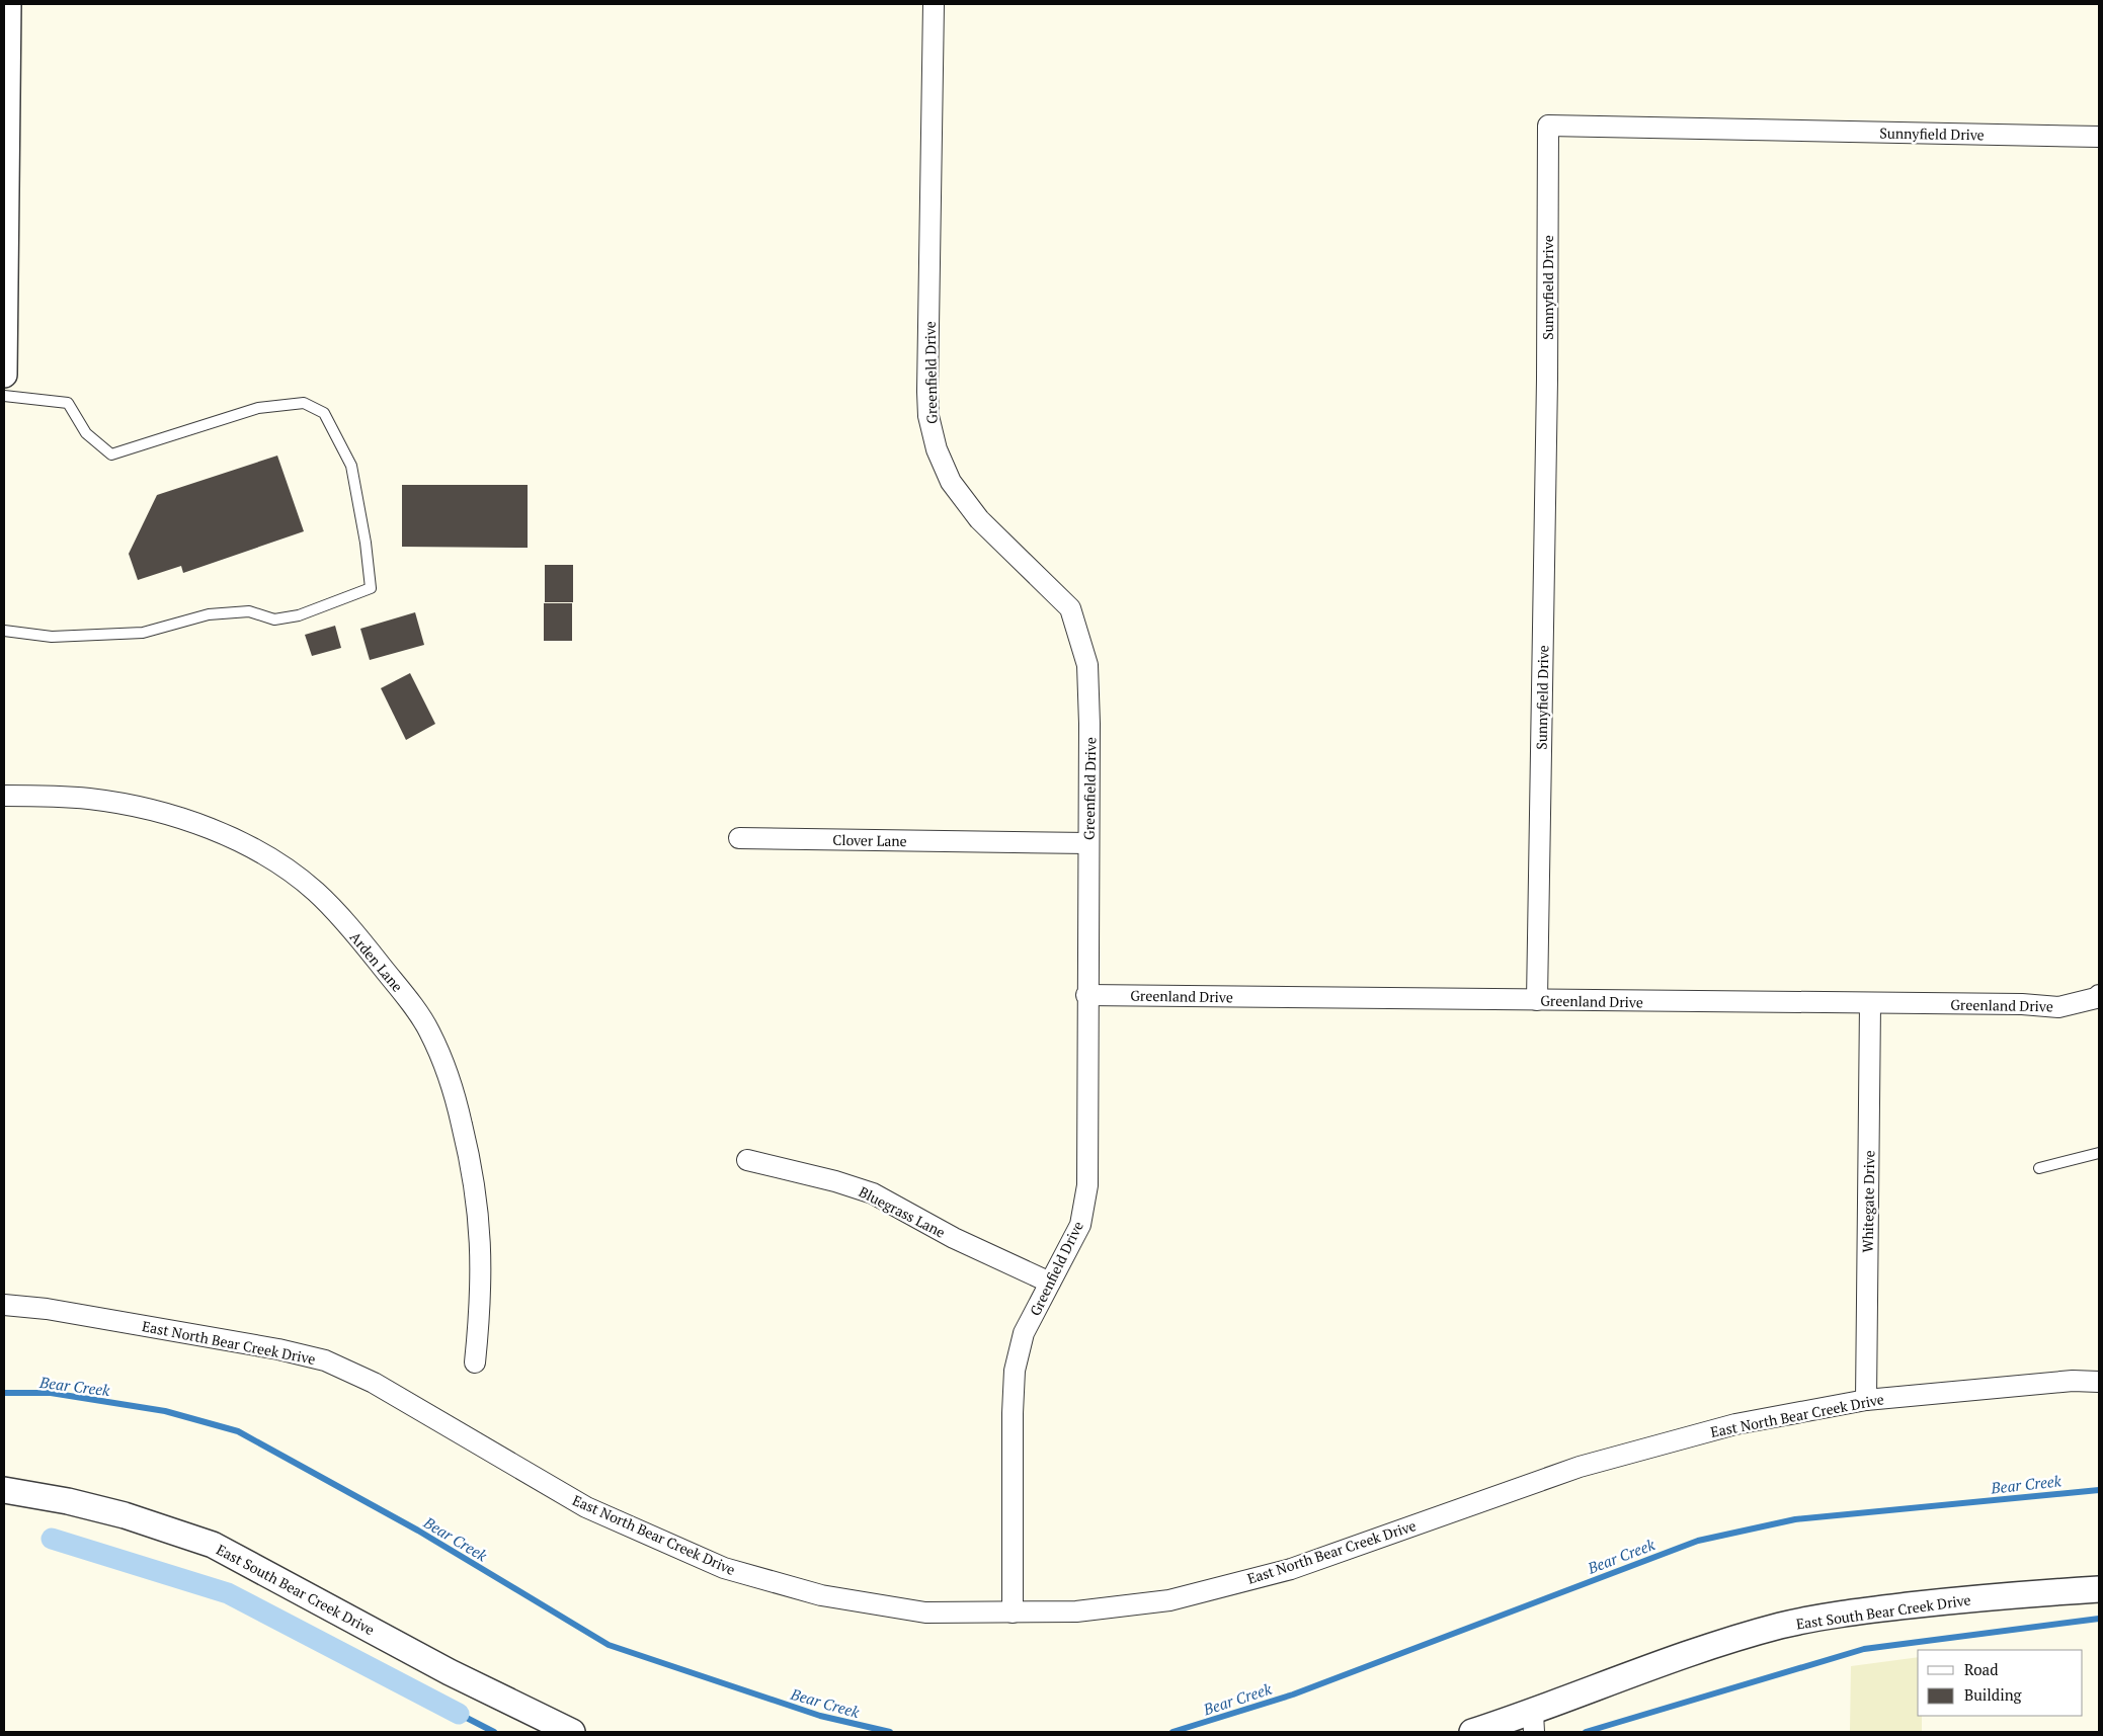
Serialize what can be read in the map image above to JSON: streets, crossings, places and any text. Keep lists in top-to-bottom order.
{
  "streets": {
    "street": [
      "Sunnyfield Drive",
      "Greenfield Drive",
      "Clover Lane",
      "Arden Lane",
      "Greenland Drive",
      "Whitegate Drive",
      "Bluegrass Lane",
      "East North Bear Creek Drive",
      "East South Bear Creek Drive"
    ]
  },
  "crossings": [
    ["Sunnyfield Drive", "Greenland Drive"],
    ["Greenfield Drive", "Clover Lane"],
    ["Greenfield Drive", "Greenland Drive"],
    ["Greenfield Drive", "Bluegrass Lane"],
    ["Greenfield Drive", "East North Bear Creek Drive"],
    ["Greenland Drive", "Whitegate Drive"],
    ["Whitegate Drive", "East North Bear Creek Drive"]
  ],
  "water": ["Bear Creek"],
  "legend": ["Road", "Building"]
}
